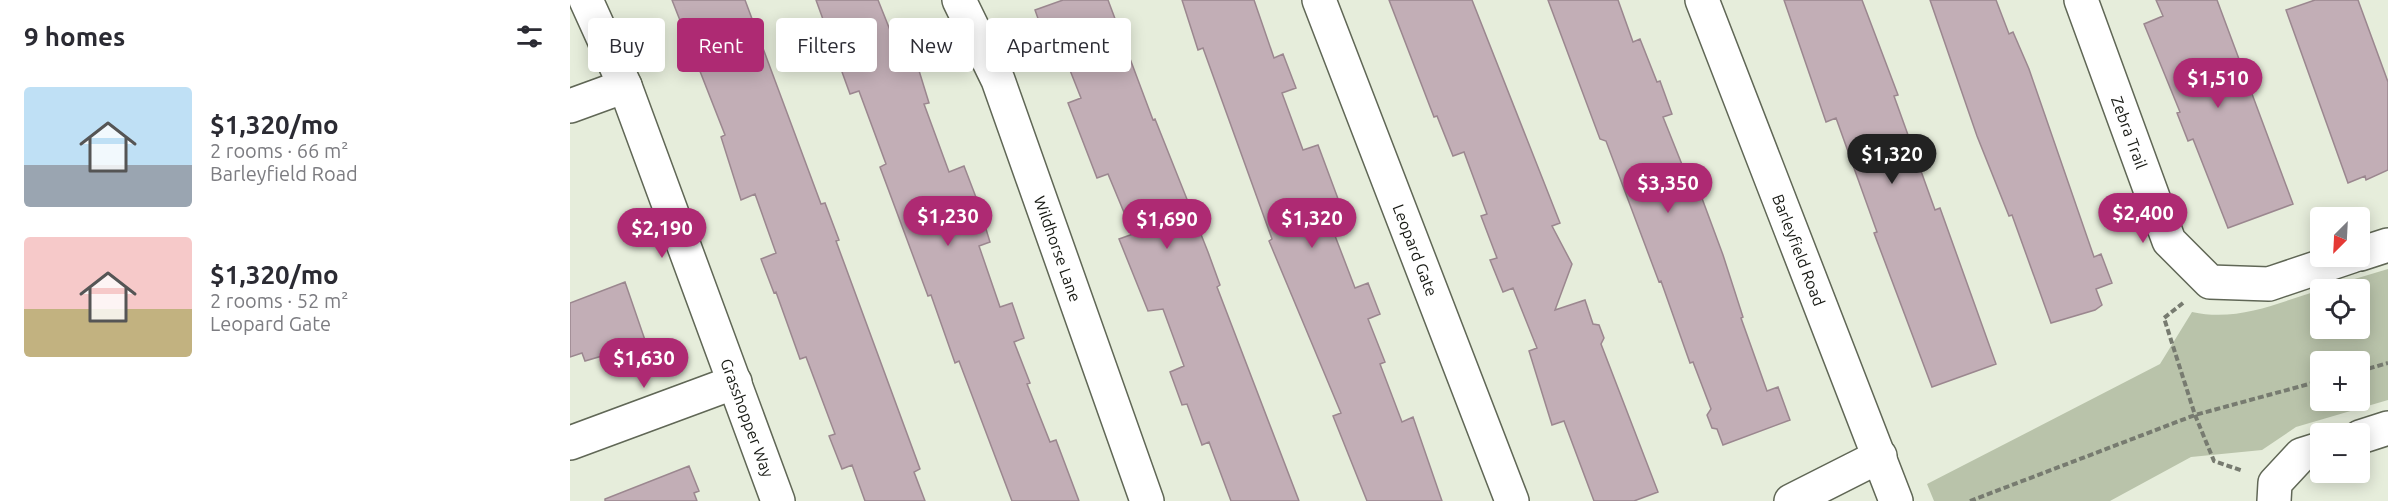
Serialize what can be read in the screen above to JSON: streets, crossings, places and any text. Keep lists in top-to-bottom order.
{
  "streets": {
    "street": [
      "Zebra Trail",
      "Wildhorse Lane",
      "Leopard Gate",
      "Barleyfield Road",
      "Grasshopper Way"
    ]
  },
  "north": "bottom left",
  "page": {
    "heading": "9 homes",
    "chip": [
      "Buy",
      "Rent",
      "Filters",
      "New",
      "Apartment"
    ],
    "price": [
      "$1,510",
      "$1,320",
      "$3,350",
      "$2,400",
      "$1,230",
      "$1,320",
      "$1,690",
      "$2,190",
      "$1,630"
    ],
    "list": [
      {
        "name": "$1,320/mo",
        "note": "2 rooms · 66 m² · Barleyfield Road"
      },
      {
        "name": "$1,320/mo",
        "note": "2 rooms · 52 m² · Leopard Gate"
      }
    ],
    "map_buttons": ["+", "−"]
  }
}
